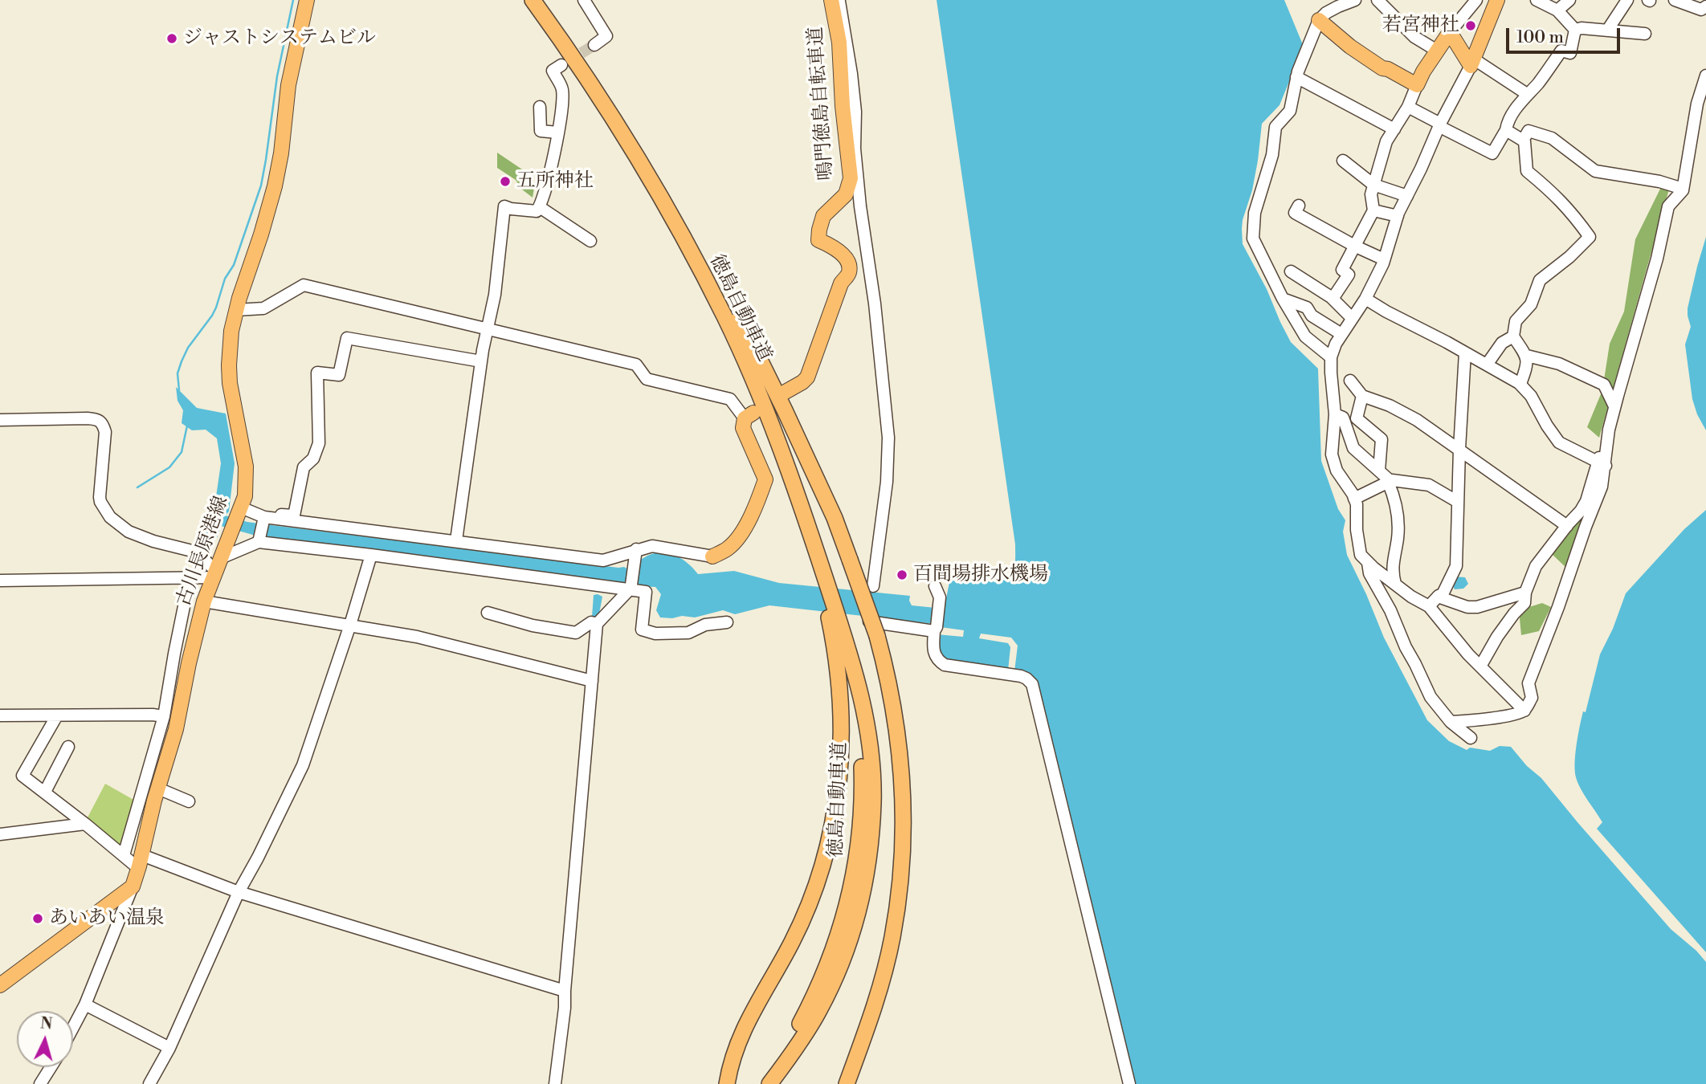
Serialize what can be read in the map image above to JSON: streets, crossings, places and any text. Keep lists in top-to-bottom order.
{
  "streets": {
    "highway": ["徳島自動車道"],
    "main road": ["鳴門徳島自転車道", "古川長原港線"]
  },
  "places": [
    "若宮神社",
    "ジャストシステムビル",
    "五所神社",
    "百間場排水機場",
    "あいあい温泉"
  ],
  "scale_bar": "100 m",
  "north": "top"
}
